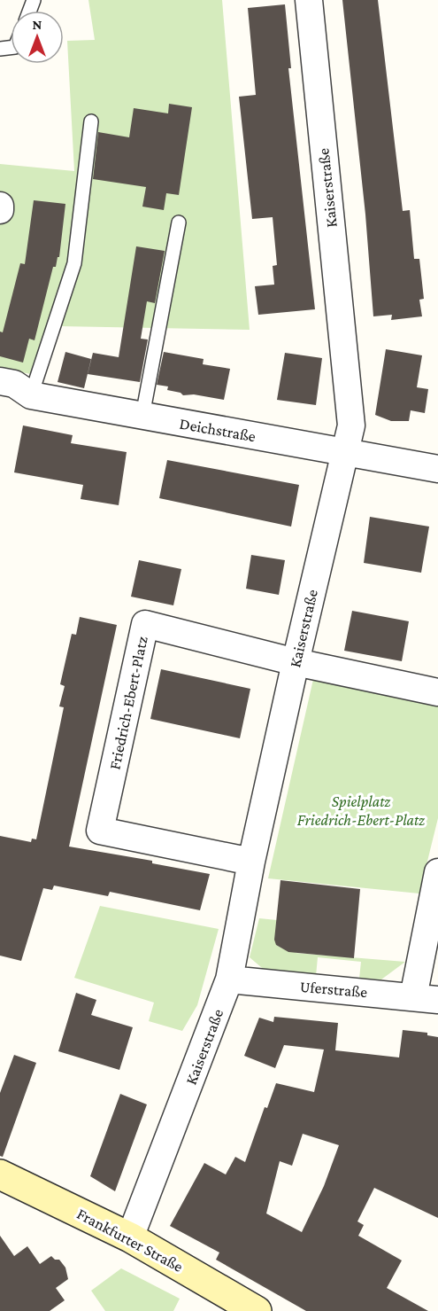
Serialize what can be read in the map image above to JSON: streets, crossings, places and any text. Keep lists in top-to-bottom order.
{
  "streets": {
    "main road": ["Frankfurter Straße"],
    "street": [
      "Kaiserstraße",
      "Deichstraße",
      "Friedrich-Ebert-Platz",
      "Uferstraße"
    ]
  },
  "crossings": [
    ["Kaiserstraße", "Deichstraße"],
    ["Kaiserstraße", "Friedrich-Ebert-Platz"],
    ["Kaiserstraße", "Uferstraße"],
    ["Kaiserstraße", "Frankfurter Straße"]
  ],
  "parks": ["Spielplatz Friedrich-Ebert-Platz"],
  "north": "top"
}
